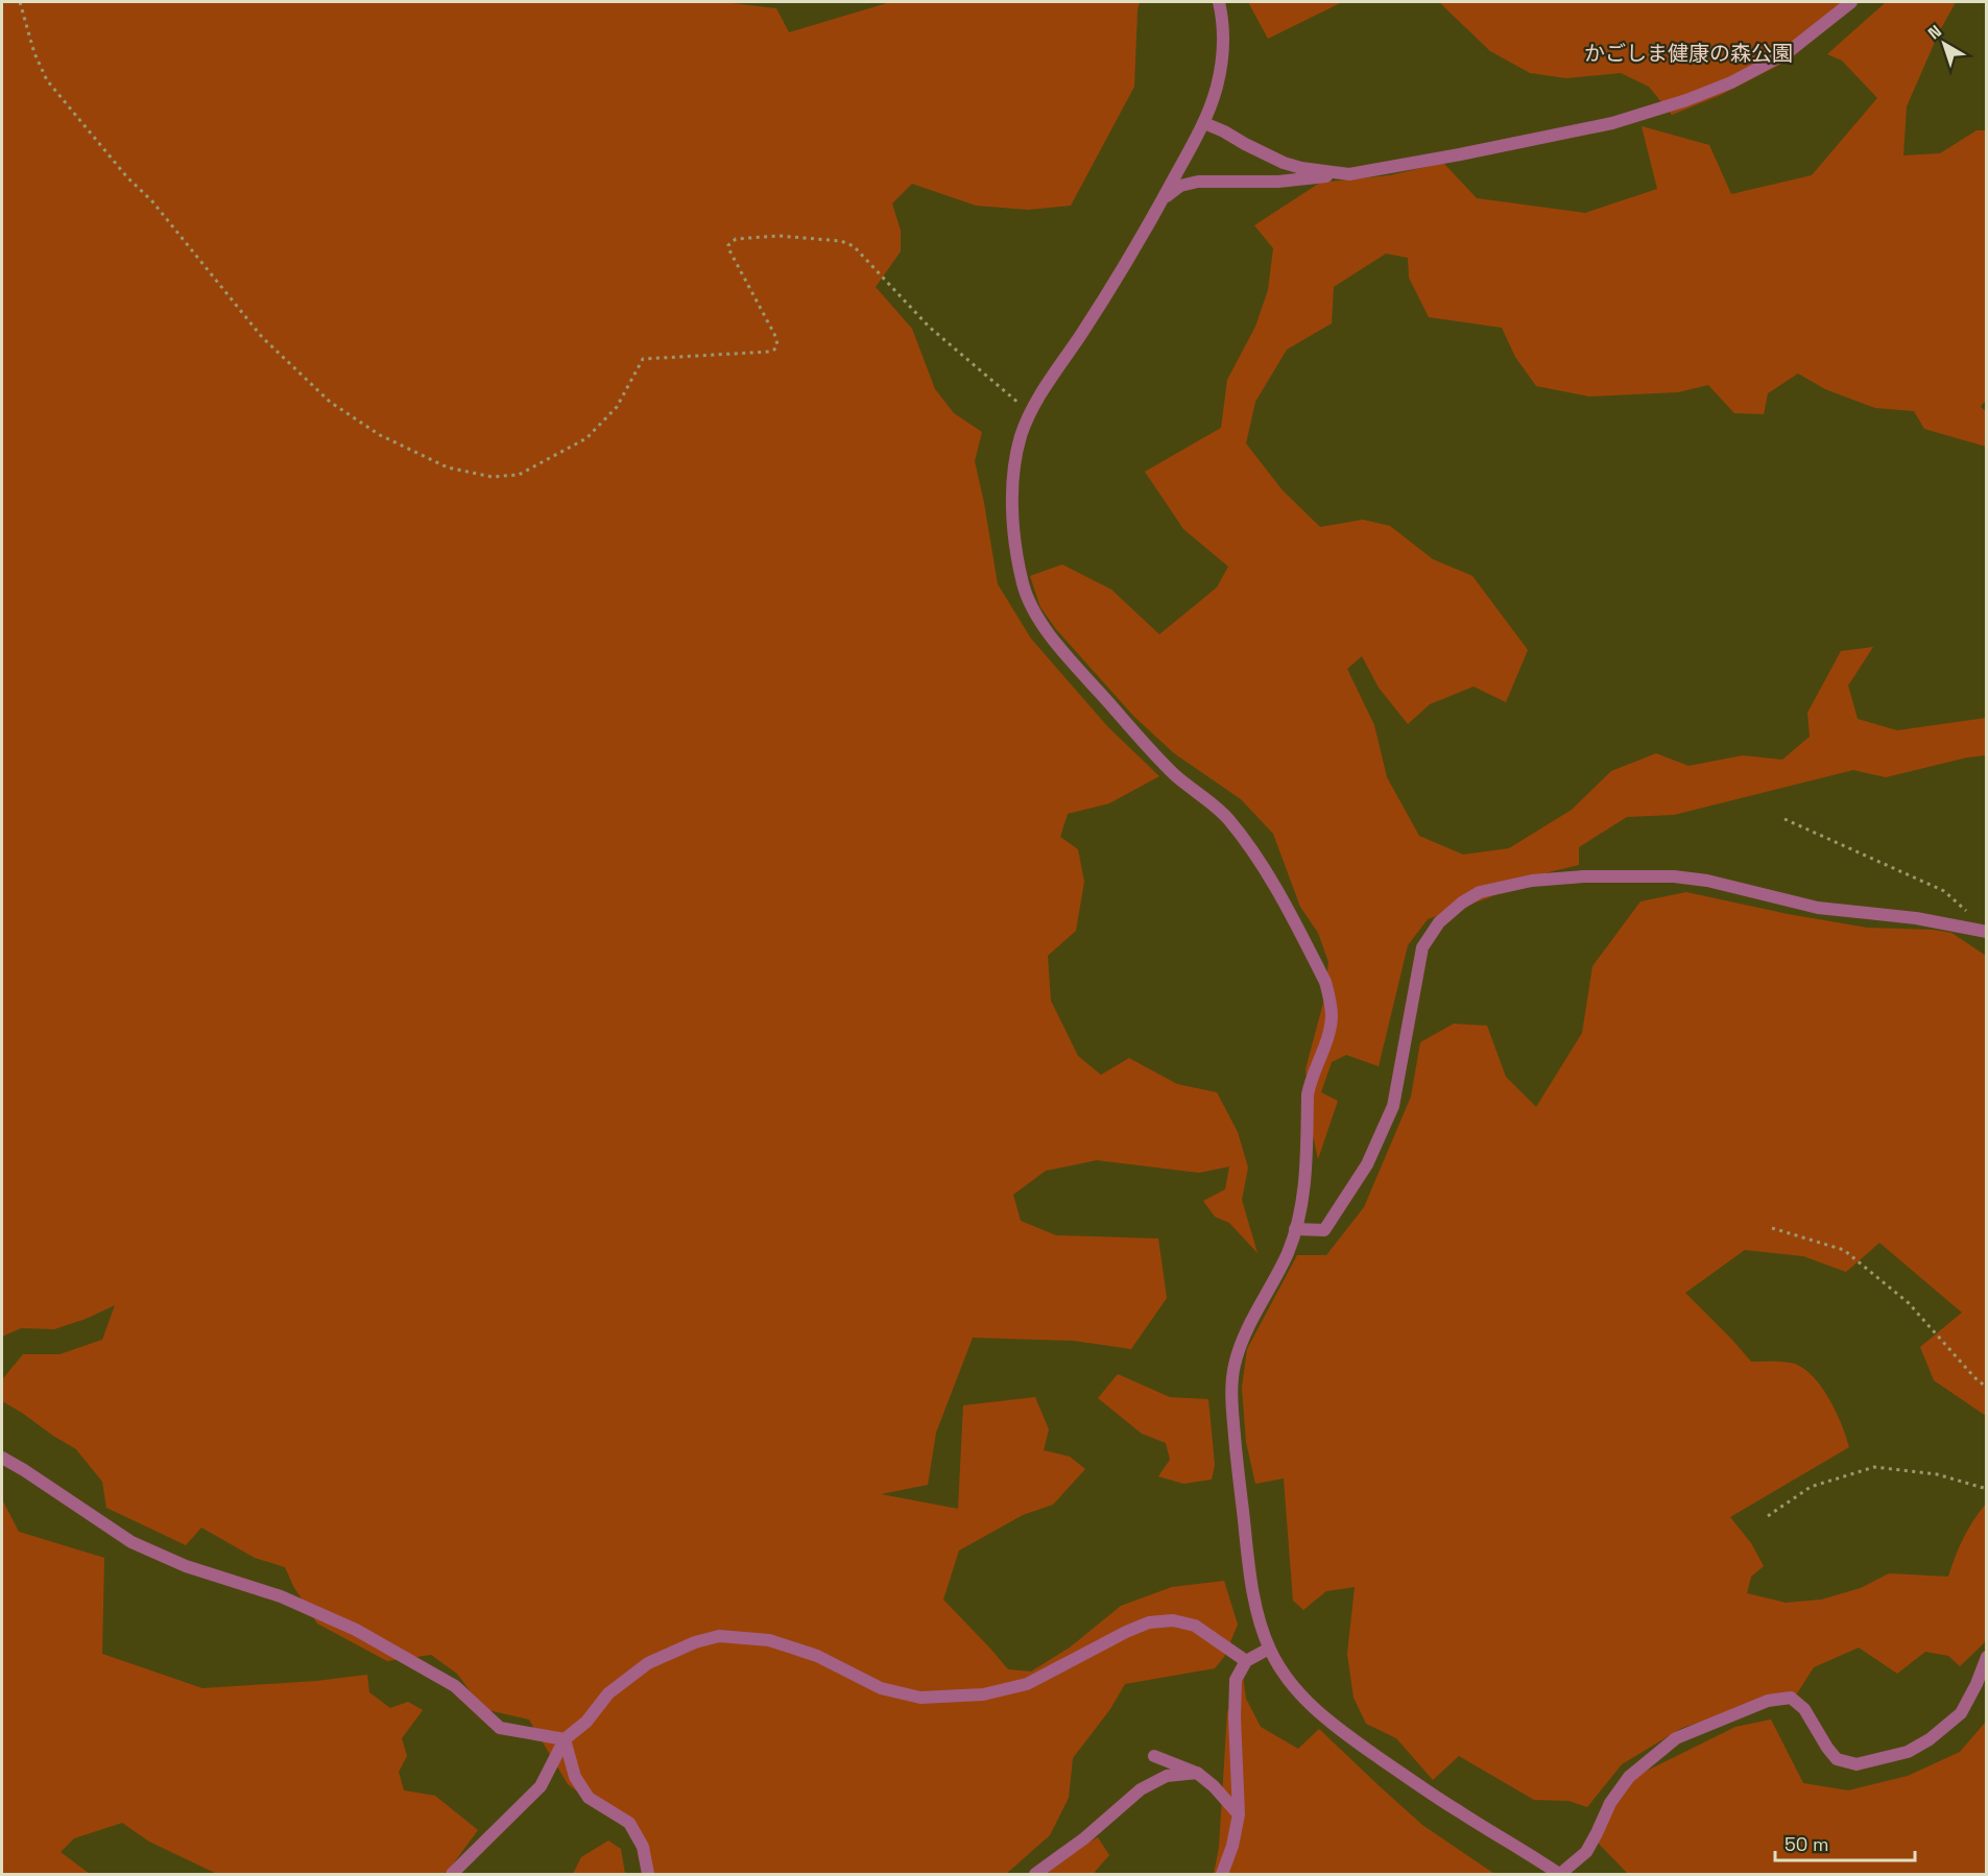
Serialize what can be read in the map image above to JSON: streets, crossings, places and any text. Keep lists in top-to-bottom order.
{
  "parks": ["かごしま健康の森公園"],
  "scale_bar": "50 m",
  "north": "top left"
}
